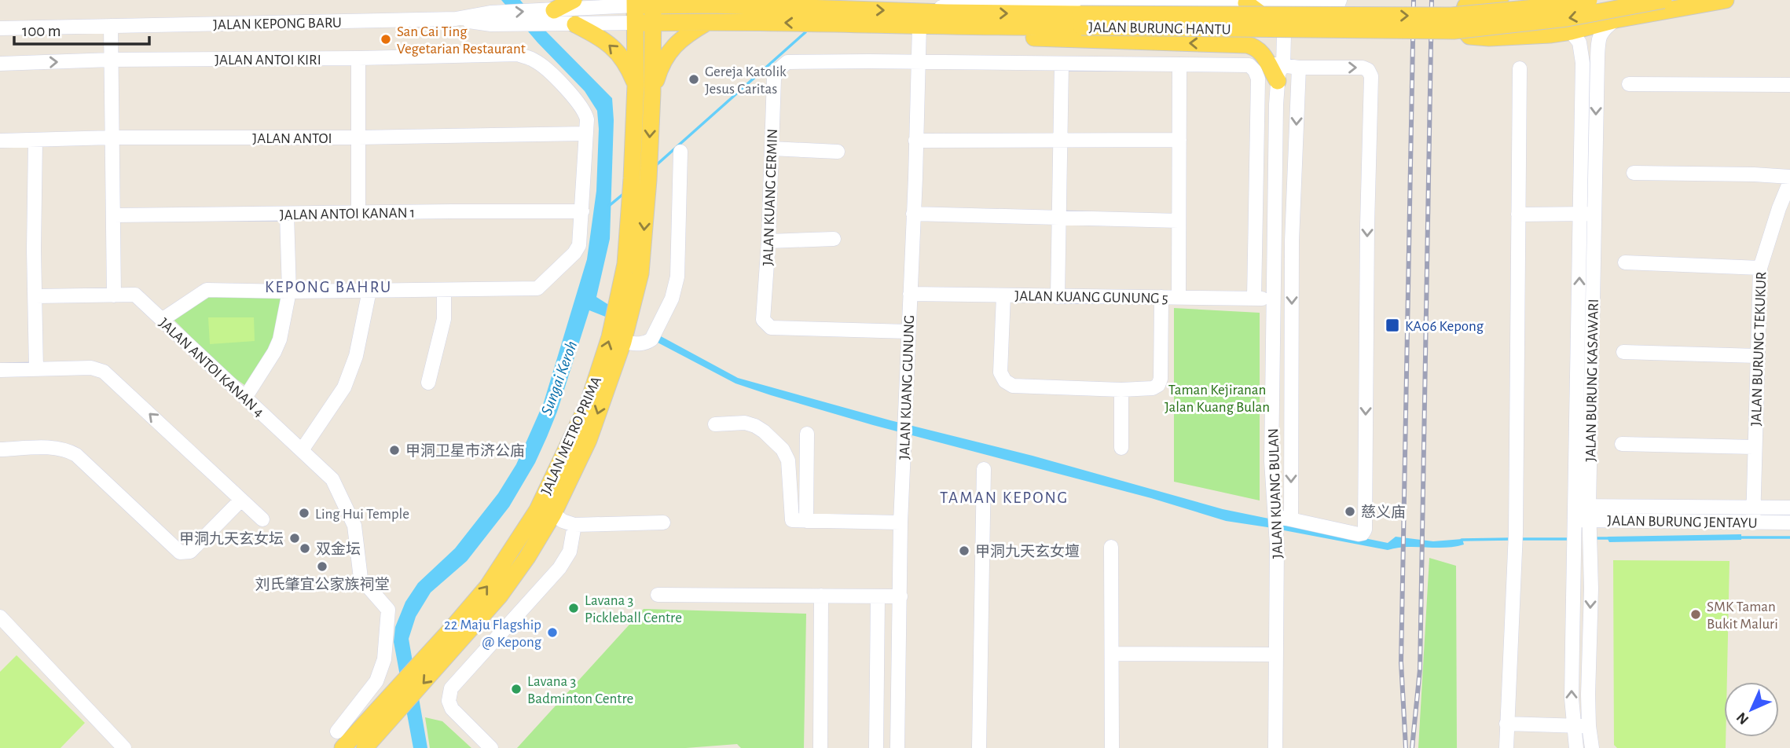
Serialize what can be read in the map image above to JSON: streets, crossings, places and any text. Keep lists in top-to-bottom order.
{
  "streets": {
    "main road": ["JALAN BURUNG HANTU", "JALAN METRO PRIMA"],
    "street": [
      "JALAN KEPONG BARU",
      "JALAN ANTOI KIRI",
      "JALAN ANTOI",
      "JALAN KUANG CERMIN",
      "JALAN ANTOI KANAN 1",
      "JALAN KUANG GUNUNG 5",
      "JALAN BURUNG TEKUKUR",
      "JALAN ANTOI KANAN 4",
      "JALAN BURUNG KASAWARI",
      "JALAN KUANG GUNUNG",
      "JALAN KUANG BULAN",
      "JALAN BURUNG JENTAYU"
    ]
  },
  "crossings": [
    ["JALAN KEPONG BARU", "JALAN BURUNG HANTU"],
    ["JALAN KEPONG BARU", "JALAN METRO PRIMA"],
    ["JALAN BURUNG HANTU", "JALAN KUANG GUNUNG"],
    ["JALAN BURUNG HANTU", "JALAN METRO PRIMA"],
    ["JALAN ANTOI KIRI", "JALAN ANTOI"],
    ["JALAN KUANG CERMIN", "JALAN KUANG GUNUNG"],
    ["JALAN KUANG GUNUNG 5", "JALAN KUANG GUNUNG"],
    ["JALAN KUANG GUNUNG 5", "JALAN KUANG BULAN"],
    ["JALAN BURUNG TEKUKUR", "JALAN BURUNG JENTAYU"],
    ["JALAN BURUNG KASAWARI", "JALAN BURUNG JENTAYU"]
  ],
  "districts": ["KEPONG BAHRU", "TAMAN KEPONG"],
  "water": ["Sungai Keroh"],
  "parks": ["Taman Kejiranan Jalan Kuang Bulan"],
  "places": {
    "other": [
      "San Cai Ting Vegetarian Restaurant",
      "Gereja Katolik Jesus Caritas",
      "甲洞卫星市济公庙",
      "慈义庙",
      "Ling Hui Temple",
      "甲洞九天玄女坛",
      "双金坛",
      "甲洞九天玄女壇",
      "刘氏肇宜公家族祠堂",
      "Lavana 3 Pickleball Centre",
      "SMK Taman Bukit Maluri",
      "22 Maju Flagship @ Kepong",
      "Lavana 3 Badminton Centre"
    ],
    "transit": ["KA06 Kepong"]
  },
  "scale_bar": "100 m",
  "north": "bottom left"
}
